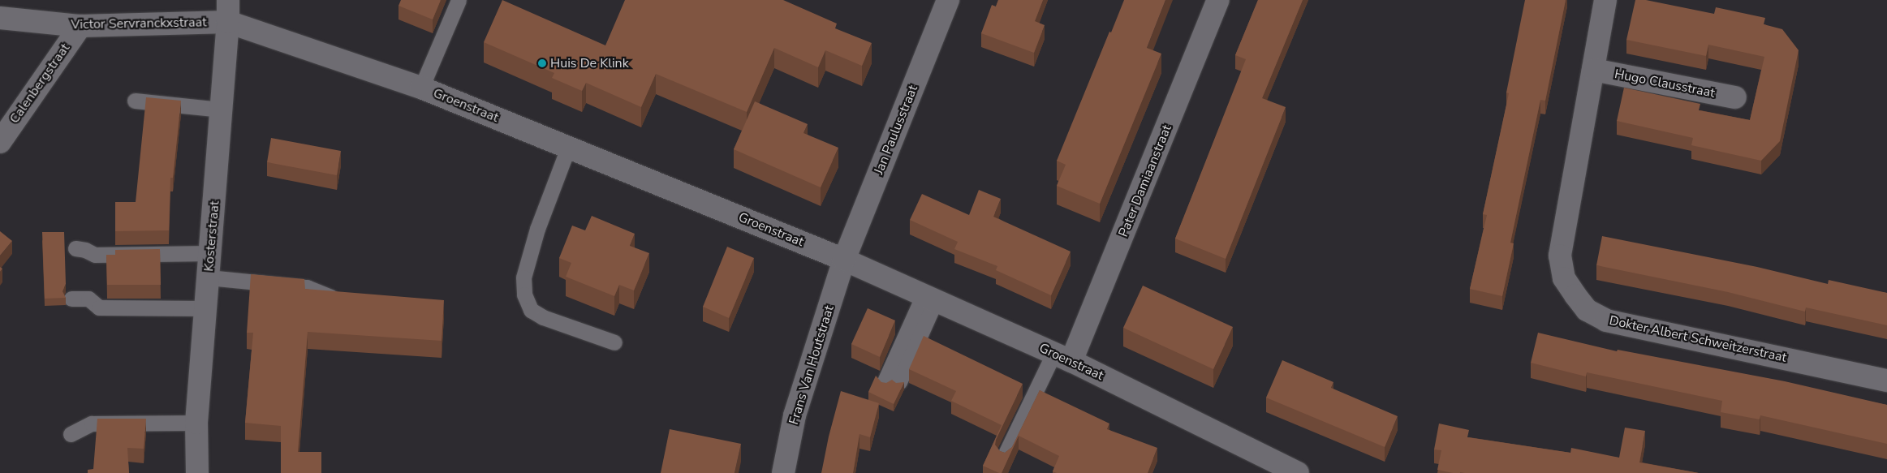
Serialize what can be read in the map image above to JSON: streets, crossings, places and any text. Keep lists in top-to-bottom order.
{
  "streets": {
    "street": [
      "Victor Servranckxstraat",
      "Calenbergstraat",
      "Hugo Clausstraat",
      "Groenstraat",
      "Jan Paulusstraat",
      "Pater Damiaanstraat",
      "Kosterstraat",
      "Dokter Albert Schweitzerstraat",
      "Frans Van Houtstraat"
    ]
  },
  "crossings": [
    ["Victor Servranckxstraat", "Calenbergstraat"],
    ["Victor Servranckxstraat", "Groenstraat"],
    ["Victor Servranckxstraat", "Kosterstraat"],
    ["Hugo Clausstraat", "Dokter Albert Schweitzerstraat"],
    ["Groenstraat", "Jan Paulusstraat"],
    ["Groenstraat", "Pater Damiaanstraat"],
    ["Groenstraat", "Kosterstraat"],
    ["Groenstraat", "Frans Van Houtstraat"],
    ["Jan Paulusstraat", "Frans Van Houtstraat"]
  ],
  "places": ["Huis De Klink"]
}
